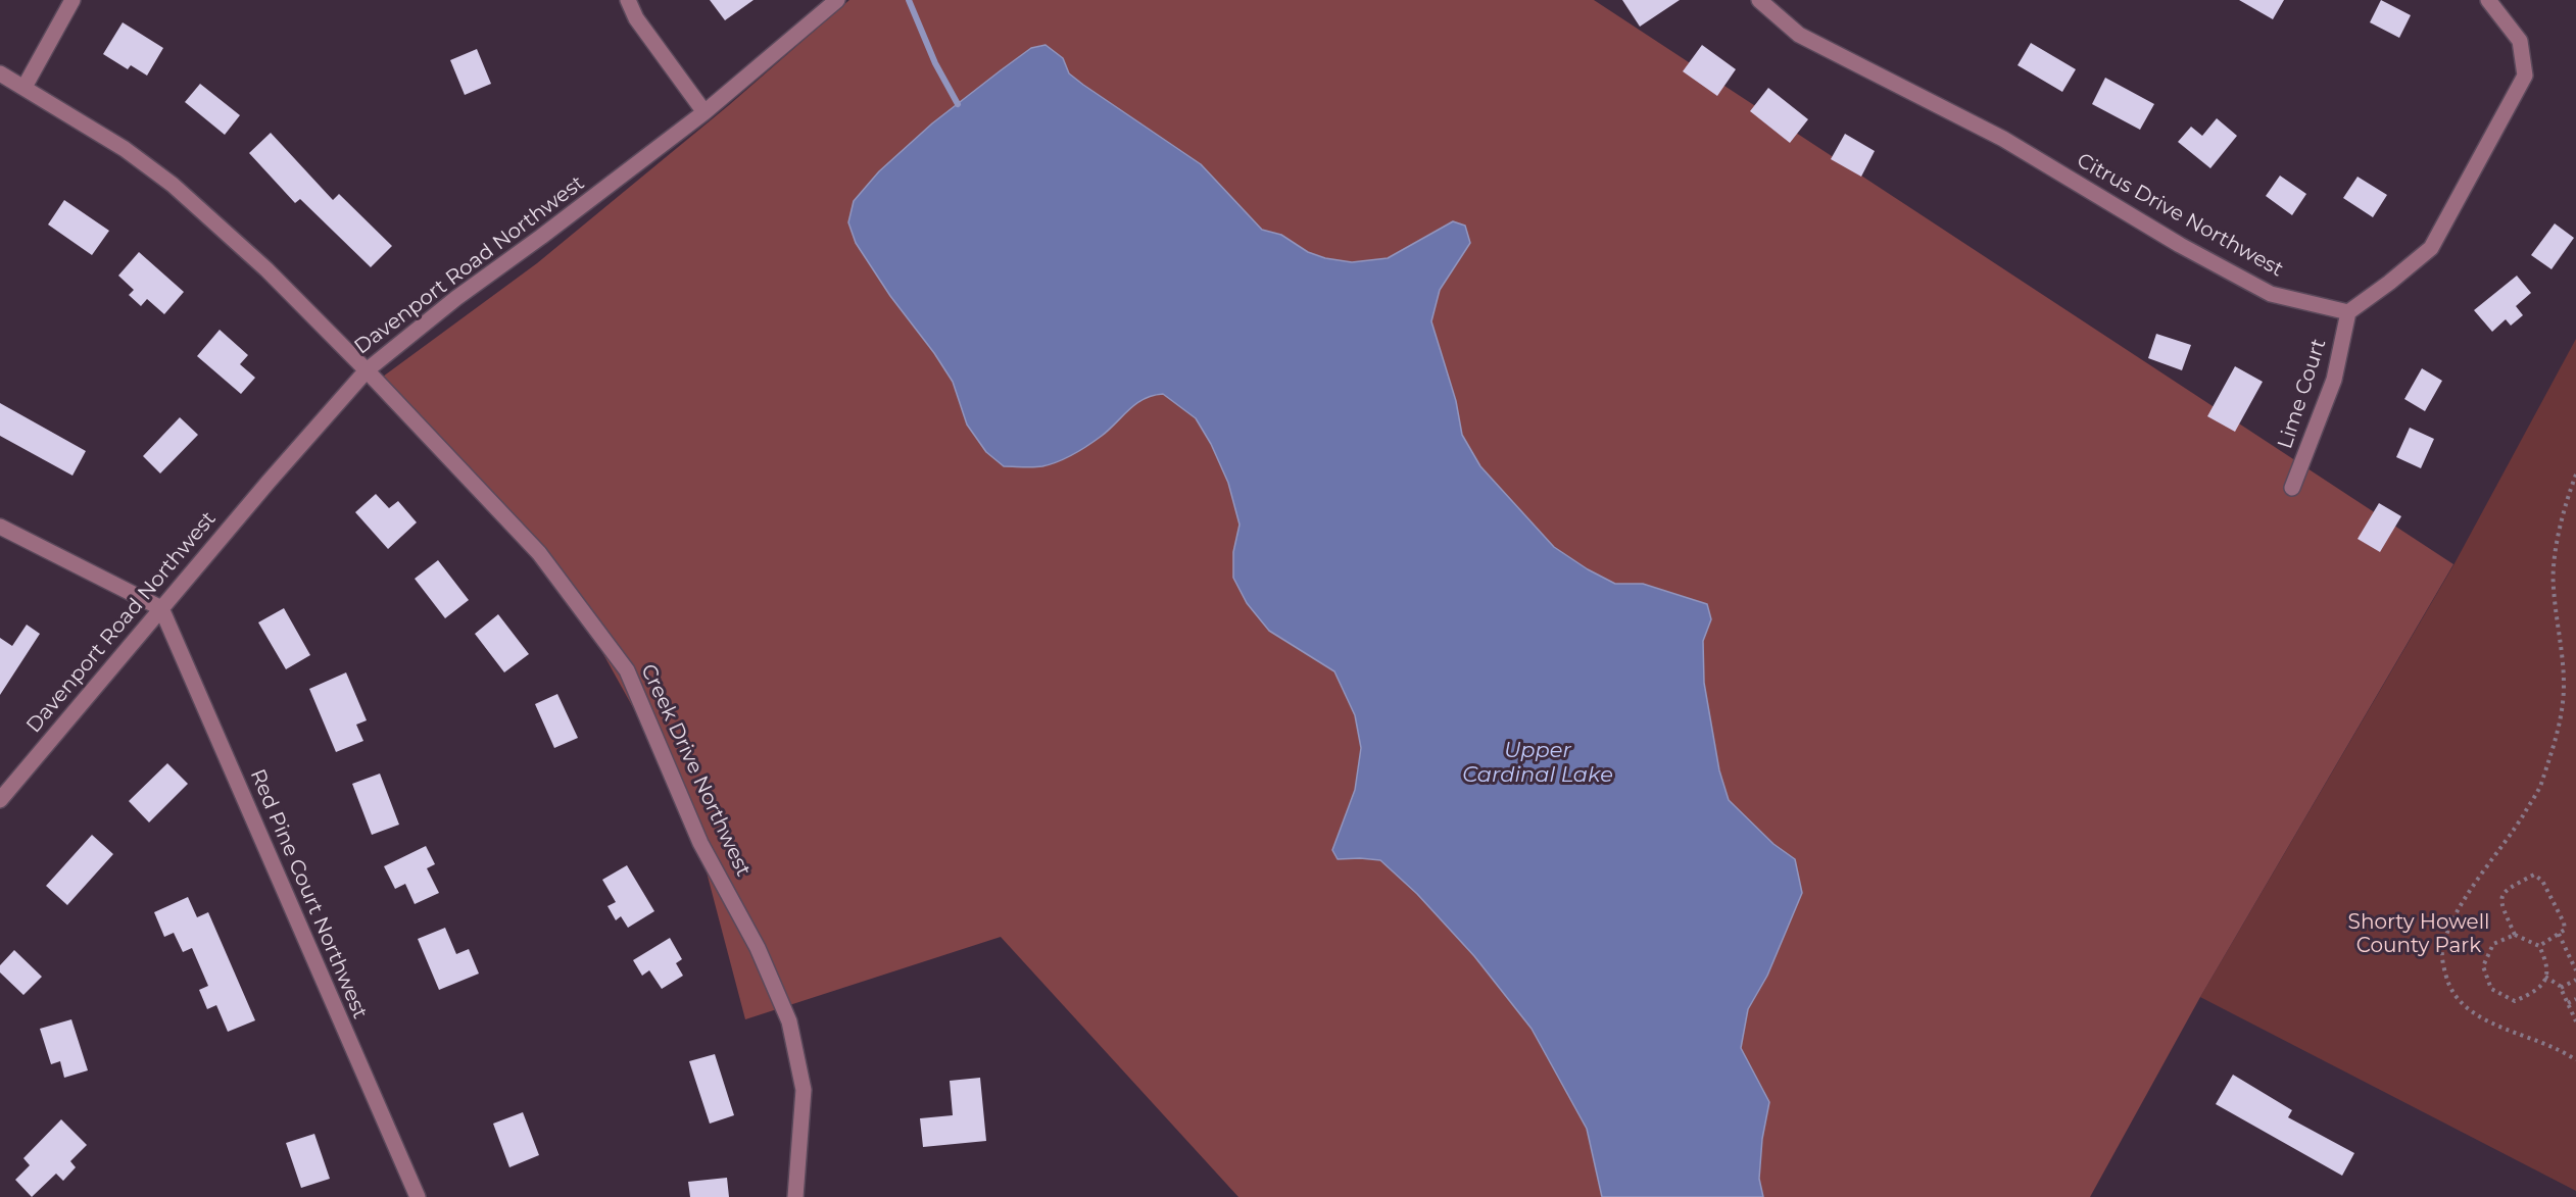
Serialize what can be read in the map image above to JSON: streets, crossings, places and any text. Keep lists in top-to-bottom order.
{
  "streets": {
    "street": [
      "Citrus Drive Northwest",
      "Davenport Road Northwest",
      "Lime Court",
      "Creek Drive Northwest",
      "Red Pine Court Northwest"
    ]
  },
  "crossings": [
    ["Citrus Drive Northwest", "Lime Court"],
    ["Davenport Road Northwest", "Creek Drive Northwest"],
    ["Davenport Road Northwest", "Red Pine Court Northwest"]
  ],
  "water": ["Upper Cardinal Lake"],
  "parks": ["Shorty Howell County Park"]
}
